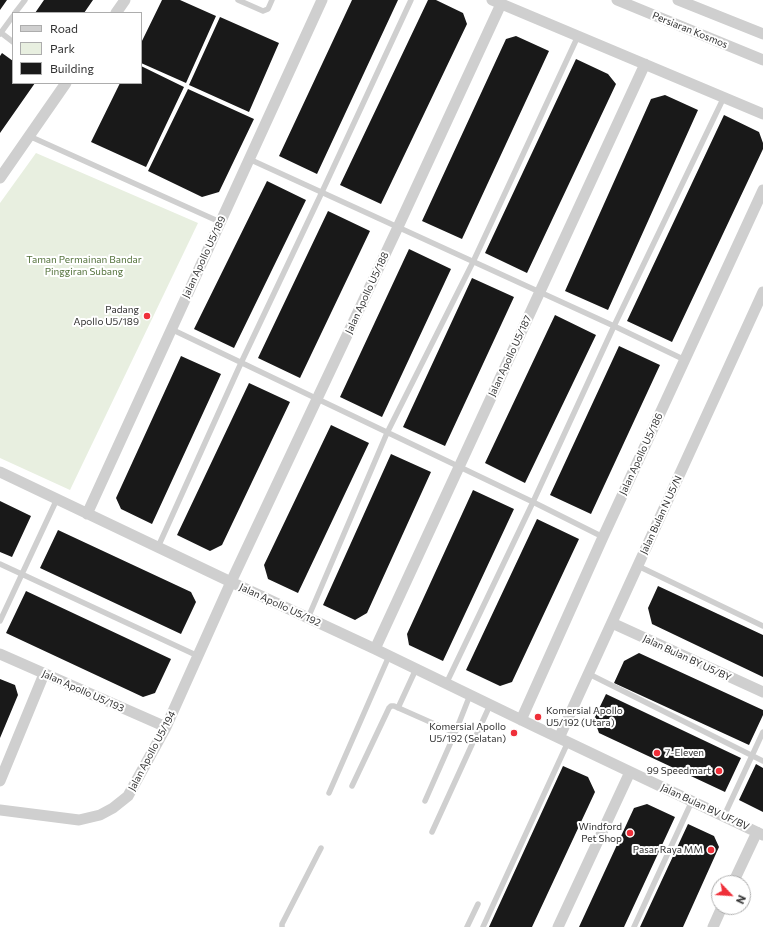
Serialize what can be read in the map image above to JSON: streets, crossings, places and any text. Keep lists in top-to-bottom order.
{
  "streets": {
    "street": [
      "Persiaran Kosmos",
      "Jalan Apollo U5/189",
      "Jalan Apollo U5/188",
      "Jalan Apollo U5/187",
      "Jalan Apollo U5/186",
      "Jalan Bulan N U5/N",
      "Jalan Apollo U5/192",
      "Jalan Bulan BY U5/BY",
      "Jalan Apollo U5/193",
      "Jalan Apollo U5/194",
      "Jalan Bulan BV UF/BV"
    ]
  },
  "crossings": [
    ["Jalan Apollo U5/189", "Jalan Apollo U5/192"],
    ["Jalan Apollo U5/188", "Jalan Apollo U5/192"],
    ["Jalan Apollo U5/188", "Jalan Apollo U5/194"],
    ["Jalan Apollo U5/187", "Jalan Apollo U5/192"],
    ["Jalan Apollo U5/186", "Jalan Apollo U5/192"],
    ["Jalan Bulan N U5/N", "Jalan Apollo U5/192"],
    ["Jalan Bulan N U5/N", "Jalan Bulan BY U5/BY"],
    ["Jalan Bulan N U5/N", "Jalan Bulan BV UF/BV"],
    ["Jalan Apollo U5/192", "Jalan Apollo U5/194"],
    ["Jalan Apollo U5/192", "Jalan Bulan BV UF/BV"],
    ["Jalan Apollo U5/193", "Jalan Apollo U5/194"]
  ],
  "parks": ["Taman Permainan Bandar Pinggiran Subang"],
  "places": [
    "Padang Apollo U5/189",
    "Komersial Apollo U5/192 (Utara)",
    "Komersial Apollo U5/192 (Selatan)",
    "7-Eleven",
    "99 Speedmart",
    "Windford Pet Shop",
    "Pasar Raya MM"
  ],
  "legend": ["Road", "Park", "Building"],
  "north": "bottom right"
}
